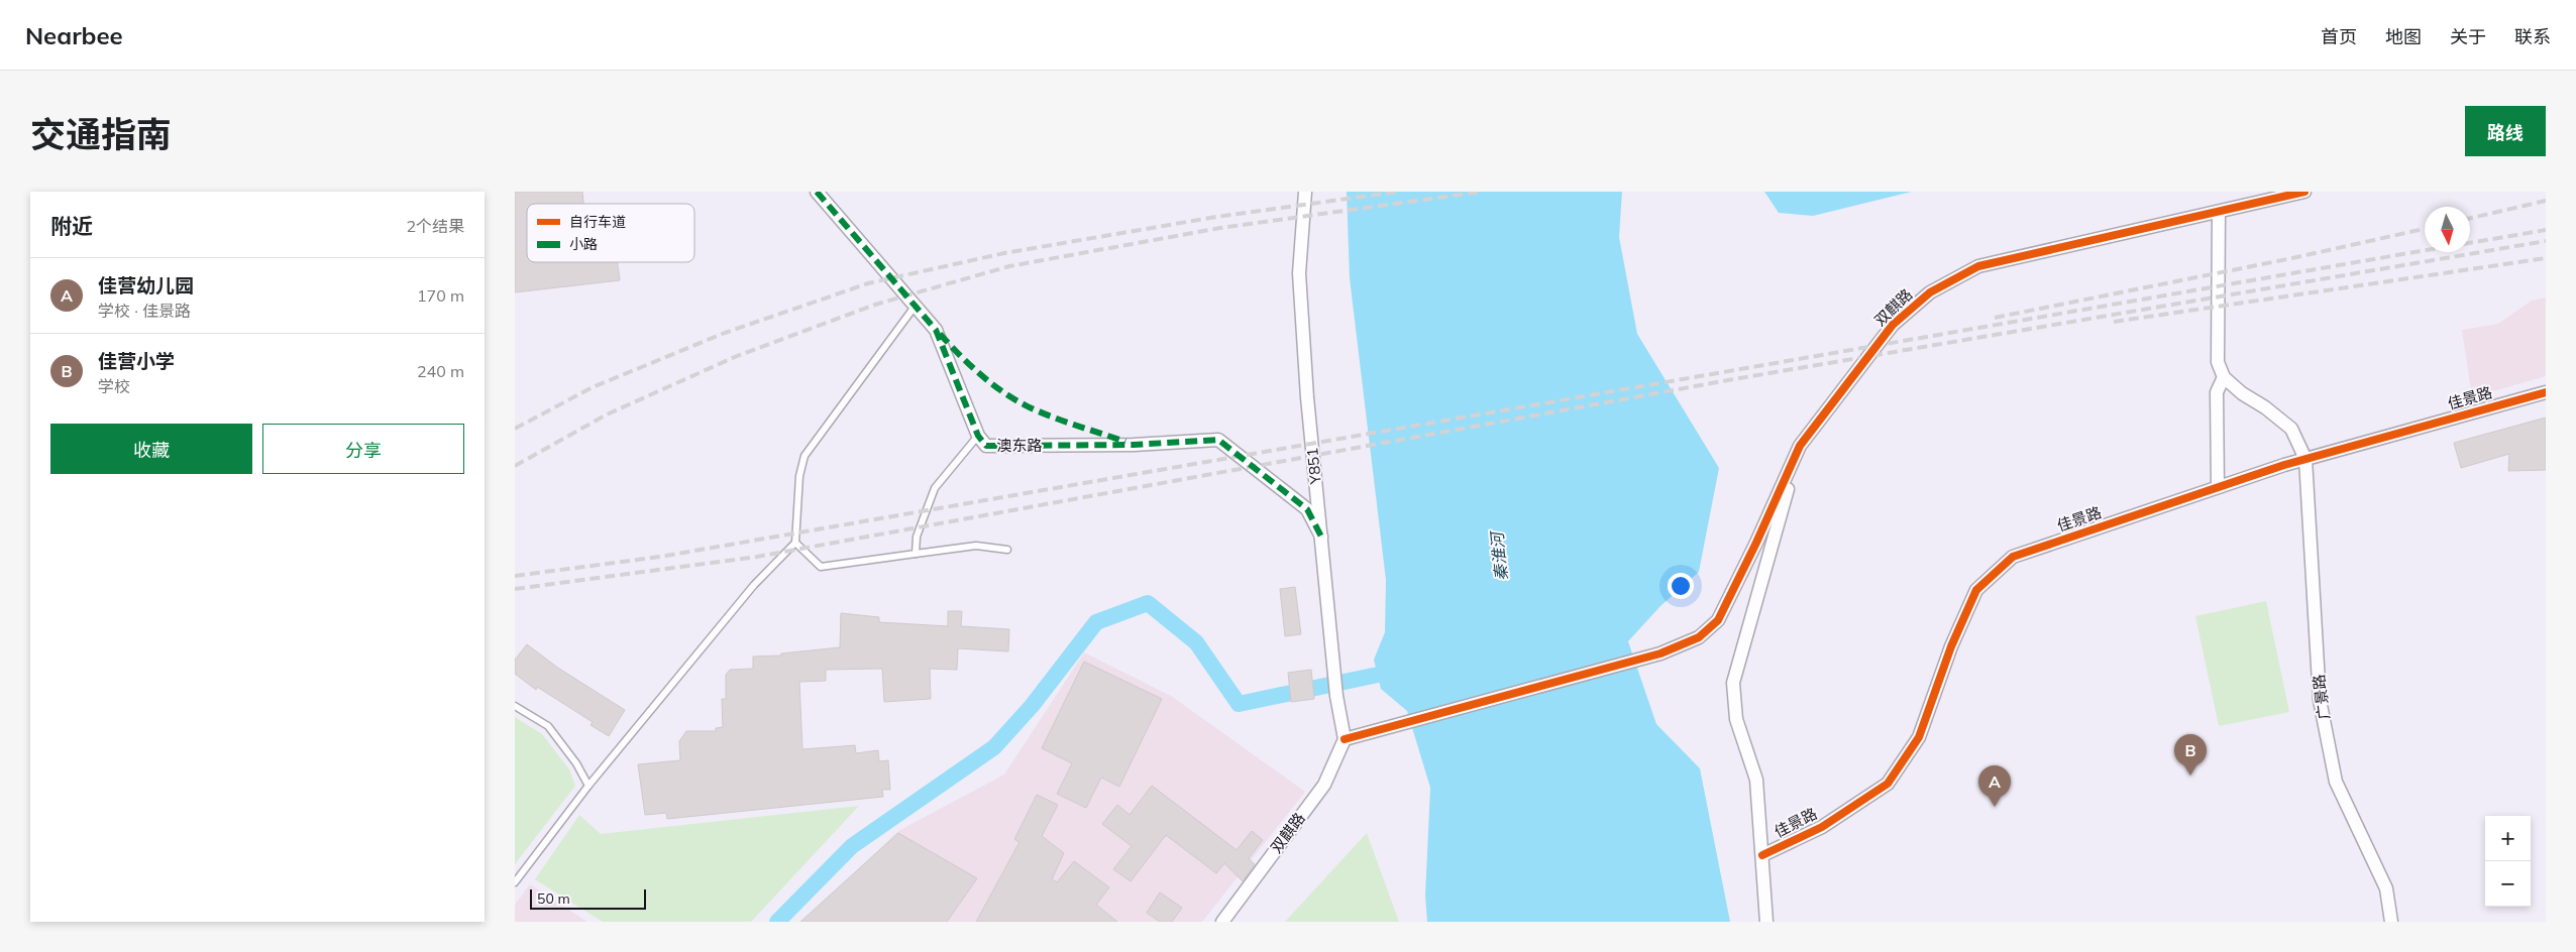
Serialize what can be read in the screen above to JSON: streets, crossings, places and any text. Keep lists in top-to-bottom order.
{
  "streets": {
    "street": [
      "双麒路",
      "佳景路",
      "澳东路",
      "Y851",
      "广景路"
    ]
  },
  "crossings": [
    ["双麒路", "Y851"],
    ["佳景路", "广景路"],
    ["澳东路", "Y851"]
  ],
  "water": ["秦淮河"],
  "legend": ["自行车道", "小路"],
  "scale_bar": "50 m",
  "north": "bottom",
  "page": {
    "header": "Nearbee",
    "nav": [
      "首页",
      "地图",
      "关于",
      "联系"
    ],
    "title": "交通指南",
    "buttons": [
      "路线",
      ["收藏", "分享"]
    ],
    "heading": ["附近", "2个结果"],
    "list": [
      {
        "mark": "A",
        "name": "佳营幼儿园",
        "note": "学校 · 佳景路",
        "value": "170 m"
      },
      {
        "mark": "B",
        "name": "佳营小学",
        "note": "学校",
        "value": "240 m"
      }
    ],
    "pins": ["B", "A"],
    "map_buttons": ["+", "−"],
    "scale": "50 m"
  }
}
